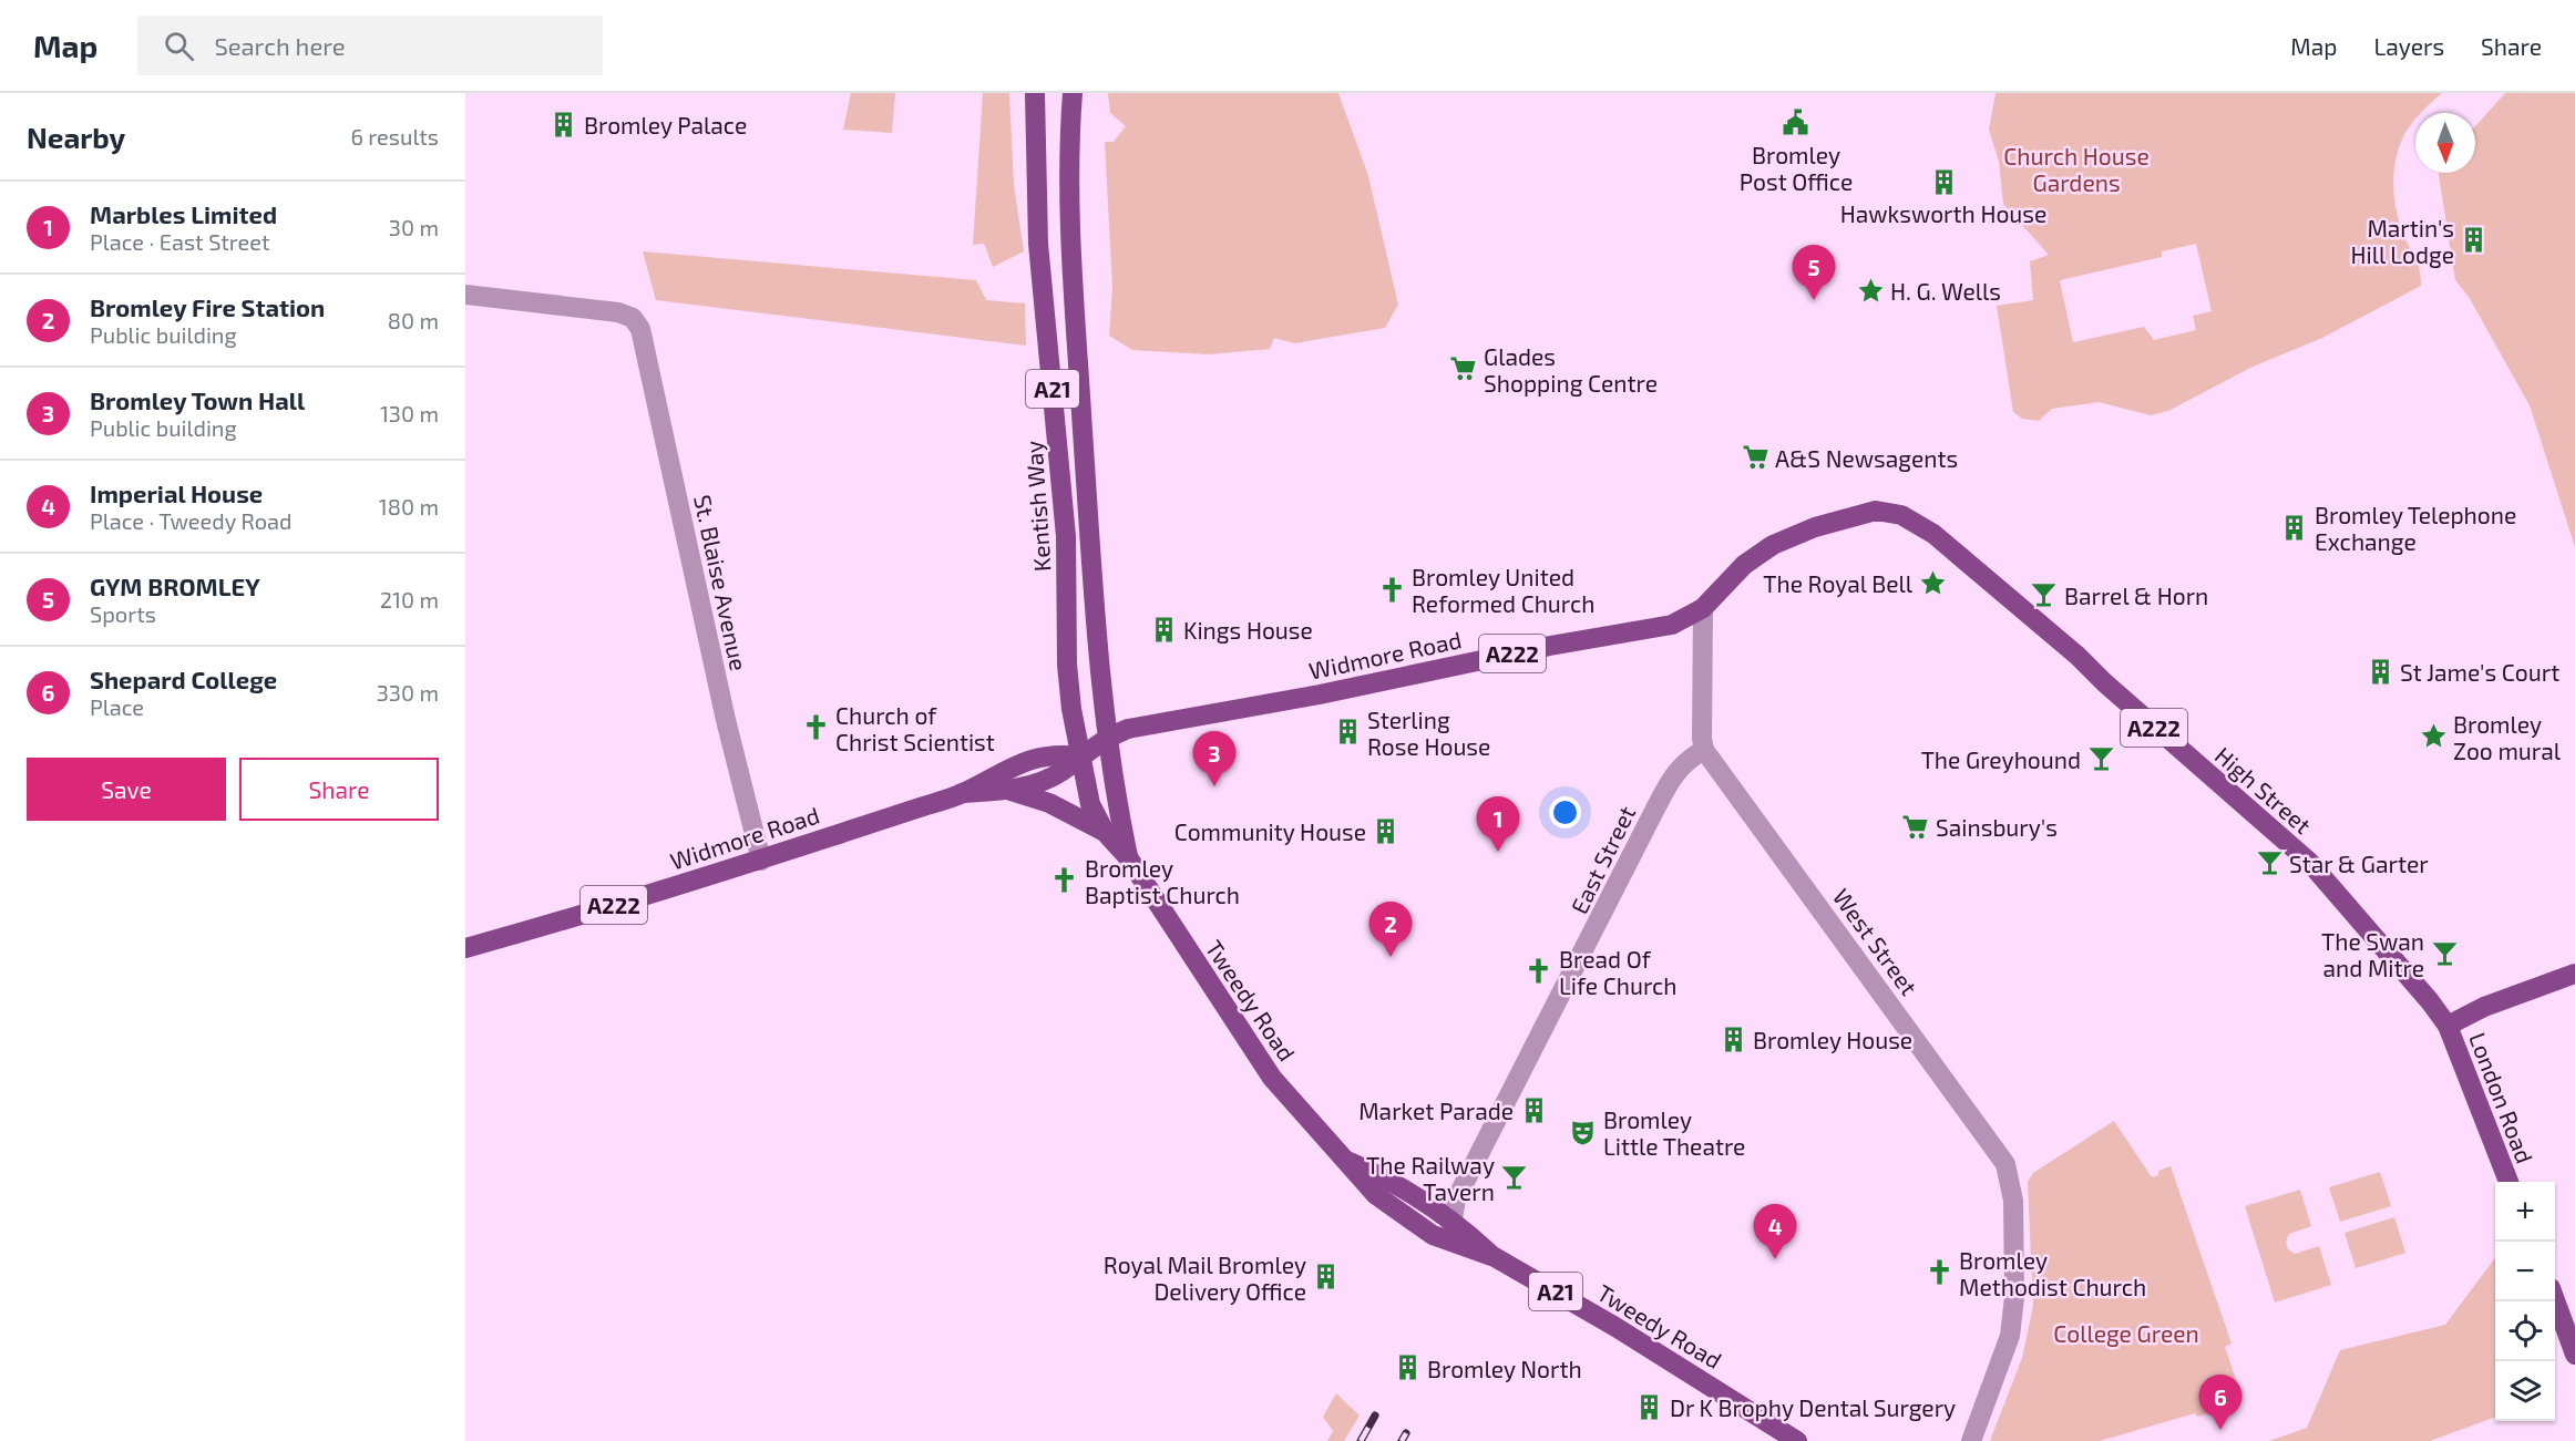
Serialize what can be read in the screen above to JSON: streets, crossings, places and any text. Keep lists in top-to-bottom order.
{
  "streets": {
    "main road": [
      "A21",
      "Kentish Way",
      "A222",
      "Widmore Road",
      "High Street",
      "Tweedy Road",
      "London Road"
    ],
    "street": ["St. Blaise Avenue", "East Street", "West Street"]
  },
  "crossings": [
    ["A21", "Widmore Road"],
    ["A21", "Tweedy Road"],
    ["Kentish Way", "Widmore Road"],
    ["Kentish Way", "Tweedy Road"],
    ["St. Blaise Avenue", "Widmore Road"],
    ["Widmore Road", "High Street"],
    ["Widmore Road", "Tweedy Road"],
    ["High Street", "London Road"],
    ["East Street", "West Street"],
    ["East Street", "Tweedy Road"]
  ],
  "parks": ["Church House Gardens", "College Green"],
  "places": {
    "public building": ["Bromley Post Office"],
    "building": [
      "Bromley Palace",
      "Hawksworth House",
      "Martin's Hill Lodge",
      "Bromley Telephone Exchange",
      "Kings House",
      "St Jame's Court",
      "Sterling Rose House",
      "Community House",
      "Bromley House",
      "Market Parade",
      "Royal Mail Bromley Delivery Office",
      "Bromley North",
      "Dr K Brophy Dental Surgery"
    ],
    "place": ["H. G. Wells", "The Royal Bell", "Bromley Zoo mural"],
    "supermarket": ["Glades Shopping Centre", "A&S Newsagents", "Sainsbury's"],
    "church": [
      "Bromley United Reformed Church",
      "Church of Christ Scientist",
      "Bromley Baptist Church",
      "Bread Of Life Church",
      "Bromley Methodist Church"
    ],
    "bar": [
      "Barrel & Horn",
      "The Greyhound",
      "Star & Garter",
      "The Swan and Mitre",
      "The Railway Tavern"
    ],
    "theatre": ["Bromley Little Theatre"]
  },
  "north": "bottom",
  "page": {
    "header": "Map",
    "search": "Search here",
    "nav": ["Map", "Layers", "Share"],
    "heading": ["Nearby", "6 results"],
    "list": [
      {
        "mark": "1",
        "name": "Marbles Limited",
        "note": "Place · East Street",
        "value": "30 m"
      },
      {
        "mark": "2",
        "name": "Bromley Fire Station",
        "note": "Public building",
        "value": "80 m"
      },
      {
        "mark": "3",
        "name": "Bromley Town Hall",
        "note": "Public building",
        "value": "130 m"
      },
      {
        "mark": "4",
        "name": "Imperial House",
        "note": "Place · Tweedy Road",
        "value": "180 m"
      },
      {
        "mark": "5",
        "name": "GYM BROMLEY",
        "note": "Sports",
        "value": "210 m"
      },
      {
        "mark": "6",
        "name": "Shepard College",
        "note": "Place",
        "value": "330 m"
      }
    ],
    "pins": [
      "5",
      "3",
      "1",
      "2",
      "4",
      "6"
    ],
    "buttons": ["Save", "Share"],
    "map_buttons": ["+", "−"]
  }
}
